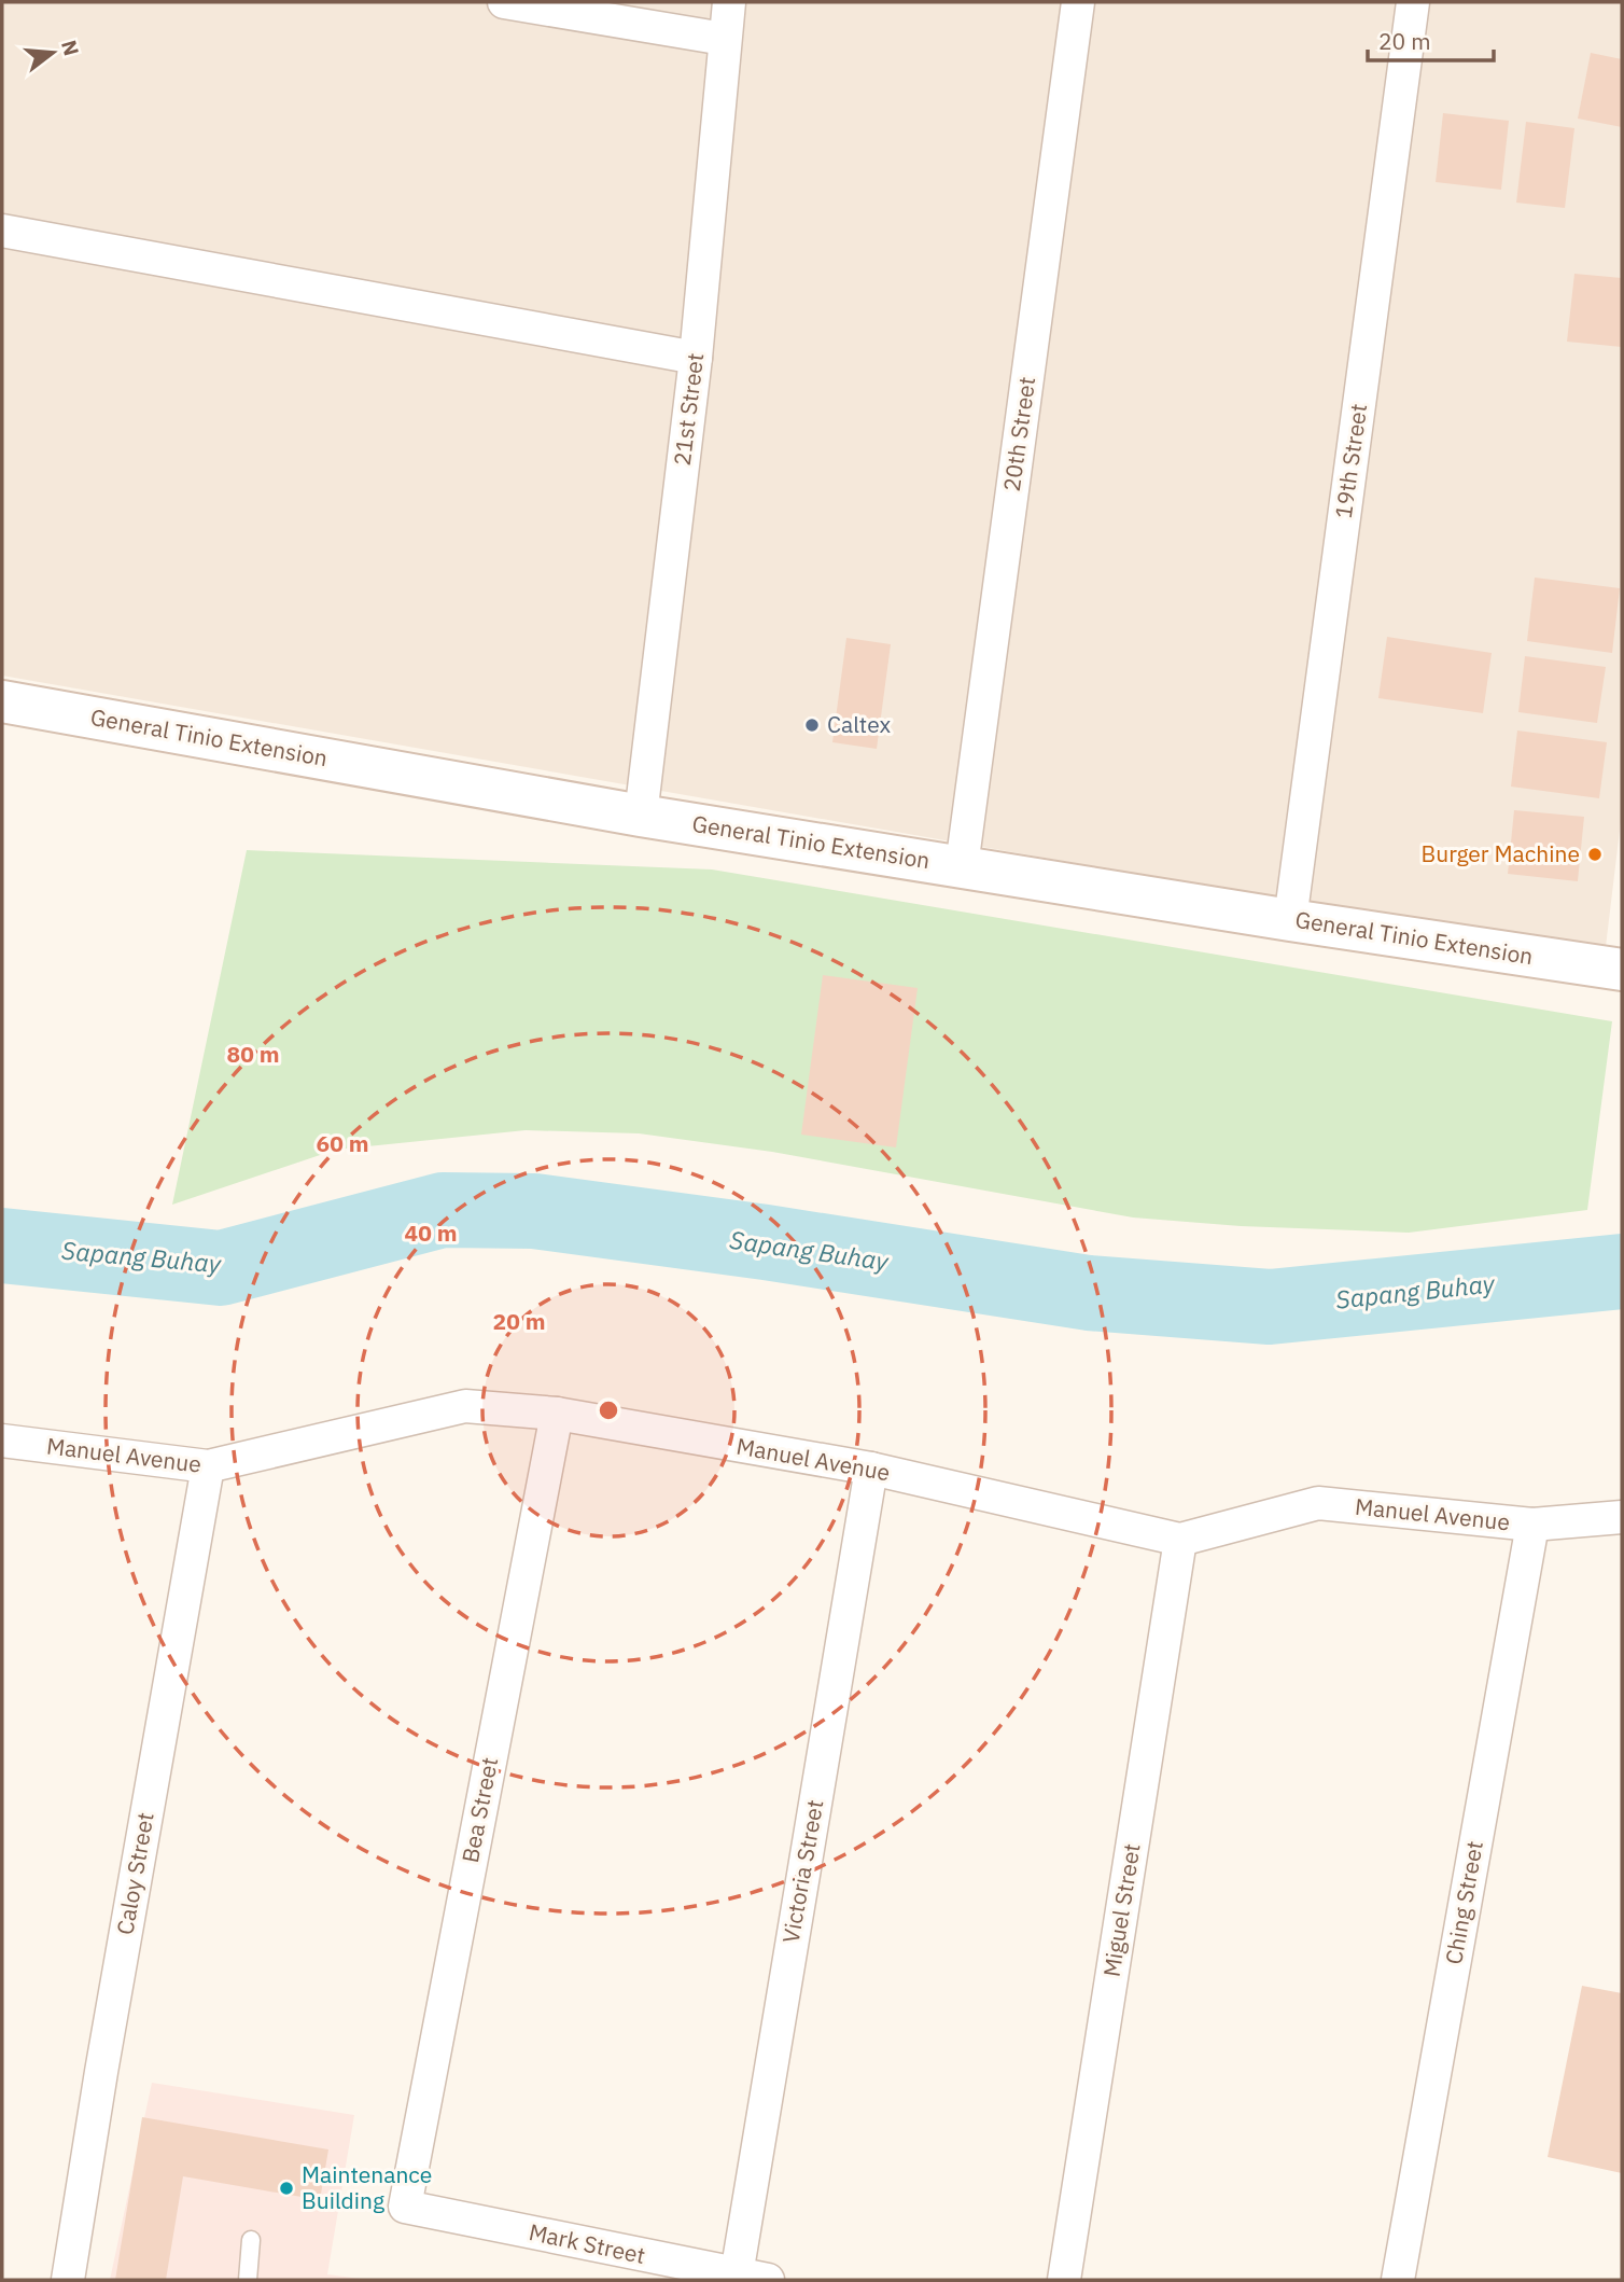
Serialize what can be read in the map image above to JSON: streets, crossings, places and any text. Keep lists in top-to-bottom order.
{
  "streets": {
    "street": [
      "21st Street",
      "20th Street",
      "19th Street",
      "General Tinio Extension",
      "Manuel Avenue",
      "Bea Street",
      "Victoria Street",
      "Caloy Street",
      "Ching Street",
      "Miguel Street",
      "Mark Street"
    ]
  },
  "crossings": [
    ["21st Street", "General Tinio Extension"],
    ["20th Street", "General Tinio Extension"],
    ["19th Street", "General Tinio Extension"],
    ["Manuel Avenue", "Bea Street"],
    ["Manuel Avenue", "Victoria Street"],
    ["Manuel Avenue", "Caloy Street"],
    ["Manuel Avenue", "Ching Street"],
    ["Manuel Avenue", "Miguel Street"],
    ["Bea Street", "Mark Street"],
    ["Victoria Street", "Mark Street"]
  ],
  "water": ["Sapang Buhay"],
  "places": ["Caltex", "Burger Machine", "Maintenance Building"],
  "scale_bar": "20 m",
  "north": "right",
  "rings": [
    "80 m",
    "60 m",
    "40 m",
    "20 m"
  ]
}
